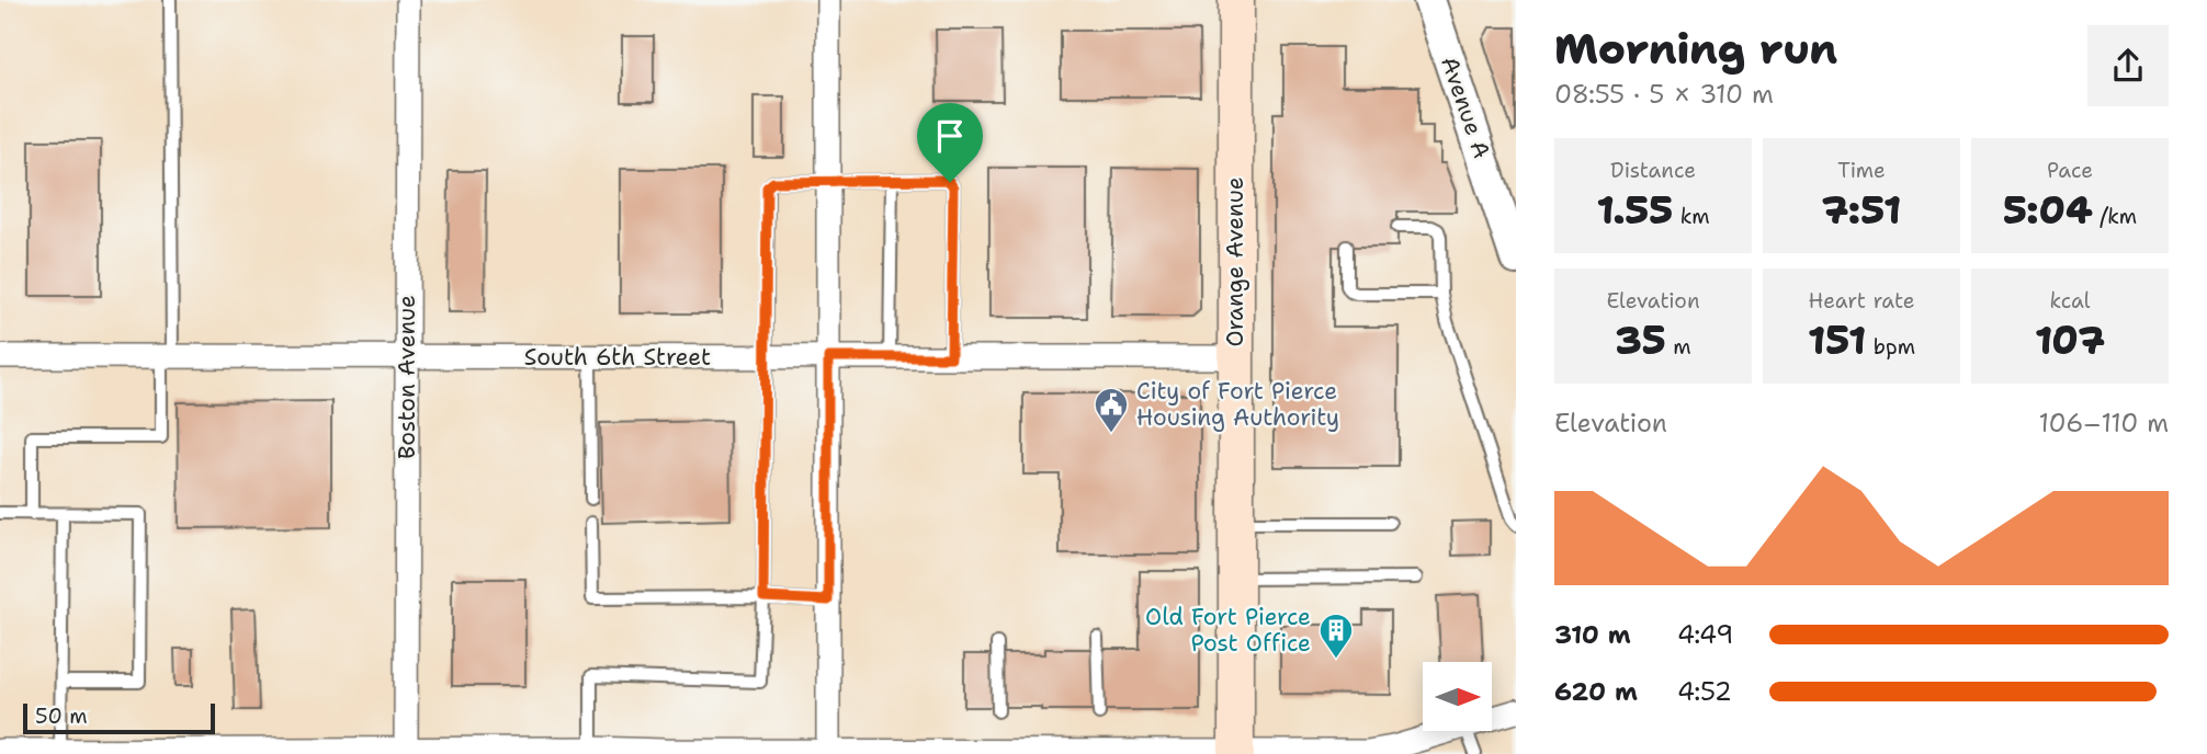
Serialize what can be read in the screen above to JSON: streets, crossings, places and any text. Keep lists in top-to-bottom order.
{
  "streets": {
    "main road": ["Orange Avenue"],
    "street": ["Avenue A", "South 6th Street", "Boston Avenue"]
  },
  "crossings": [
    ["Orange Avenue", "South 6th Street"],
    ["South 6th Street", "Boston Avenue"]
  ],
  "places": {
    "public building": ["City of Fort Pierce Housing Authority"],
    "building": ["Old Fort Pierce Post Office"]
  },
  "scale_bar": "50 m",
  "north": "right",
  "page": {
    "heading": ["Morning run", "08:55 · 5 × 310 m"],
    "stats": [
      ["Distance", "1.55 km"],
      ["Time", "7:51"],
      ["Pace", "5:04 /km"],
      ["Elevation", "35 m"],
      ["Heart rate", "151 bpm"],
      ["kcal", "107"]
    ],
    "chart": ["Elevation", "106–110 m"],
    "list": [
      {
        "name": "310 m",
        "note": "4:49"
      },
      {
        "name": "620 m",
        "note": "4:52"
      }
    ],
    "scale": "50 m"
  }
}
